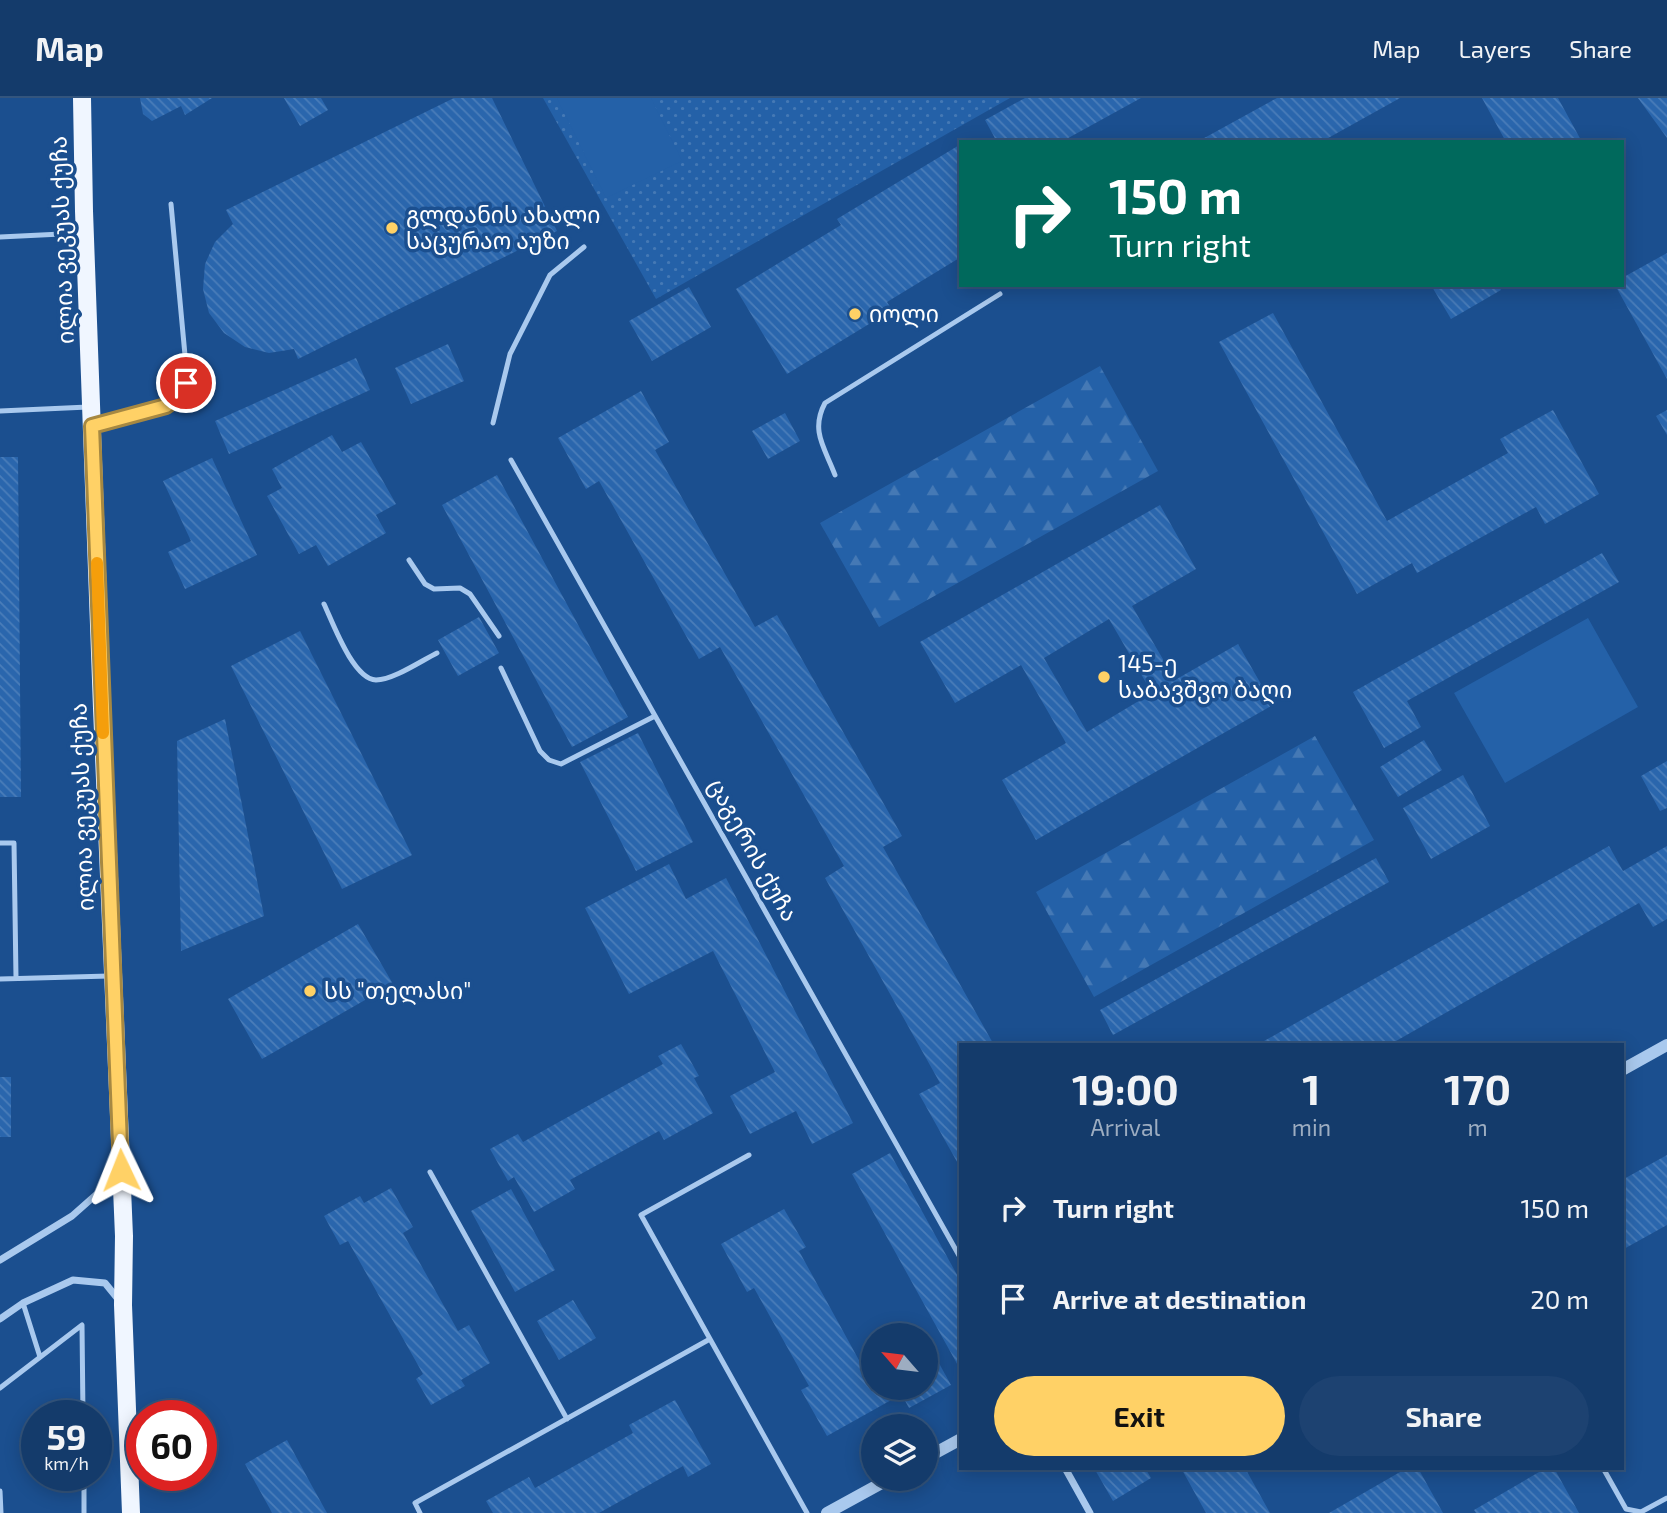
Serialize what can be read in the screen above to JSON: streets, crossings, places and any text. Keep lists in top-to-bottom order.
{
  "streets": {
    "main road": ["ილია ვეკუას ქუჩა"],
    "lane": ["ცაგერის ქუჩა"]
  },
  "places": [
    "გლდანის ახალი საცურაო აუზი",
    "იოლი",
    "145-ე საბავშვო ბაღი",
    "სს \"თელასი\""
  ],
  "north": "top left",
  "page": {
    "header": "Map",
    "nav": ["Map", "Layers", "Share"],
    "turn": ["150 m", "Turn right"],
    "eta": [
      "19:00",
      "Arrival",
      "1",
      "min",
      "170",
      "m"
    ],
    "list": [
      {
        "name": "Turn right",
        "value": "150 m"
      },
      {
        "name": "Arrive at destination",
        "value": "20 m"
      }
    ],
    "buttons": ["Exit", "Share"],
    "speed": "59 km/h",
    "limit": "60"
  }
}
